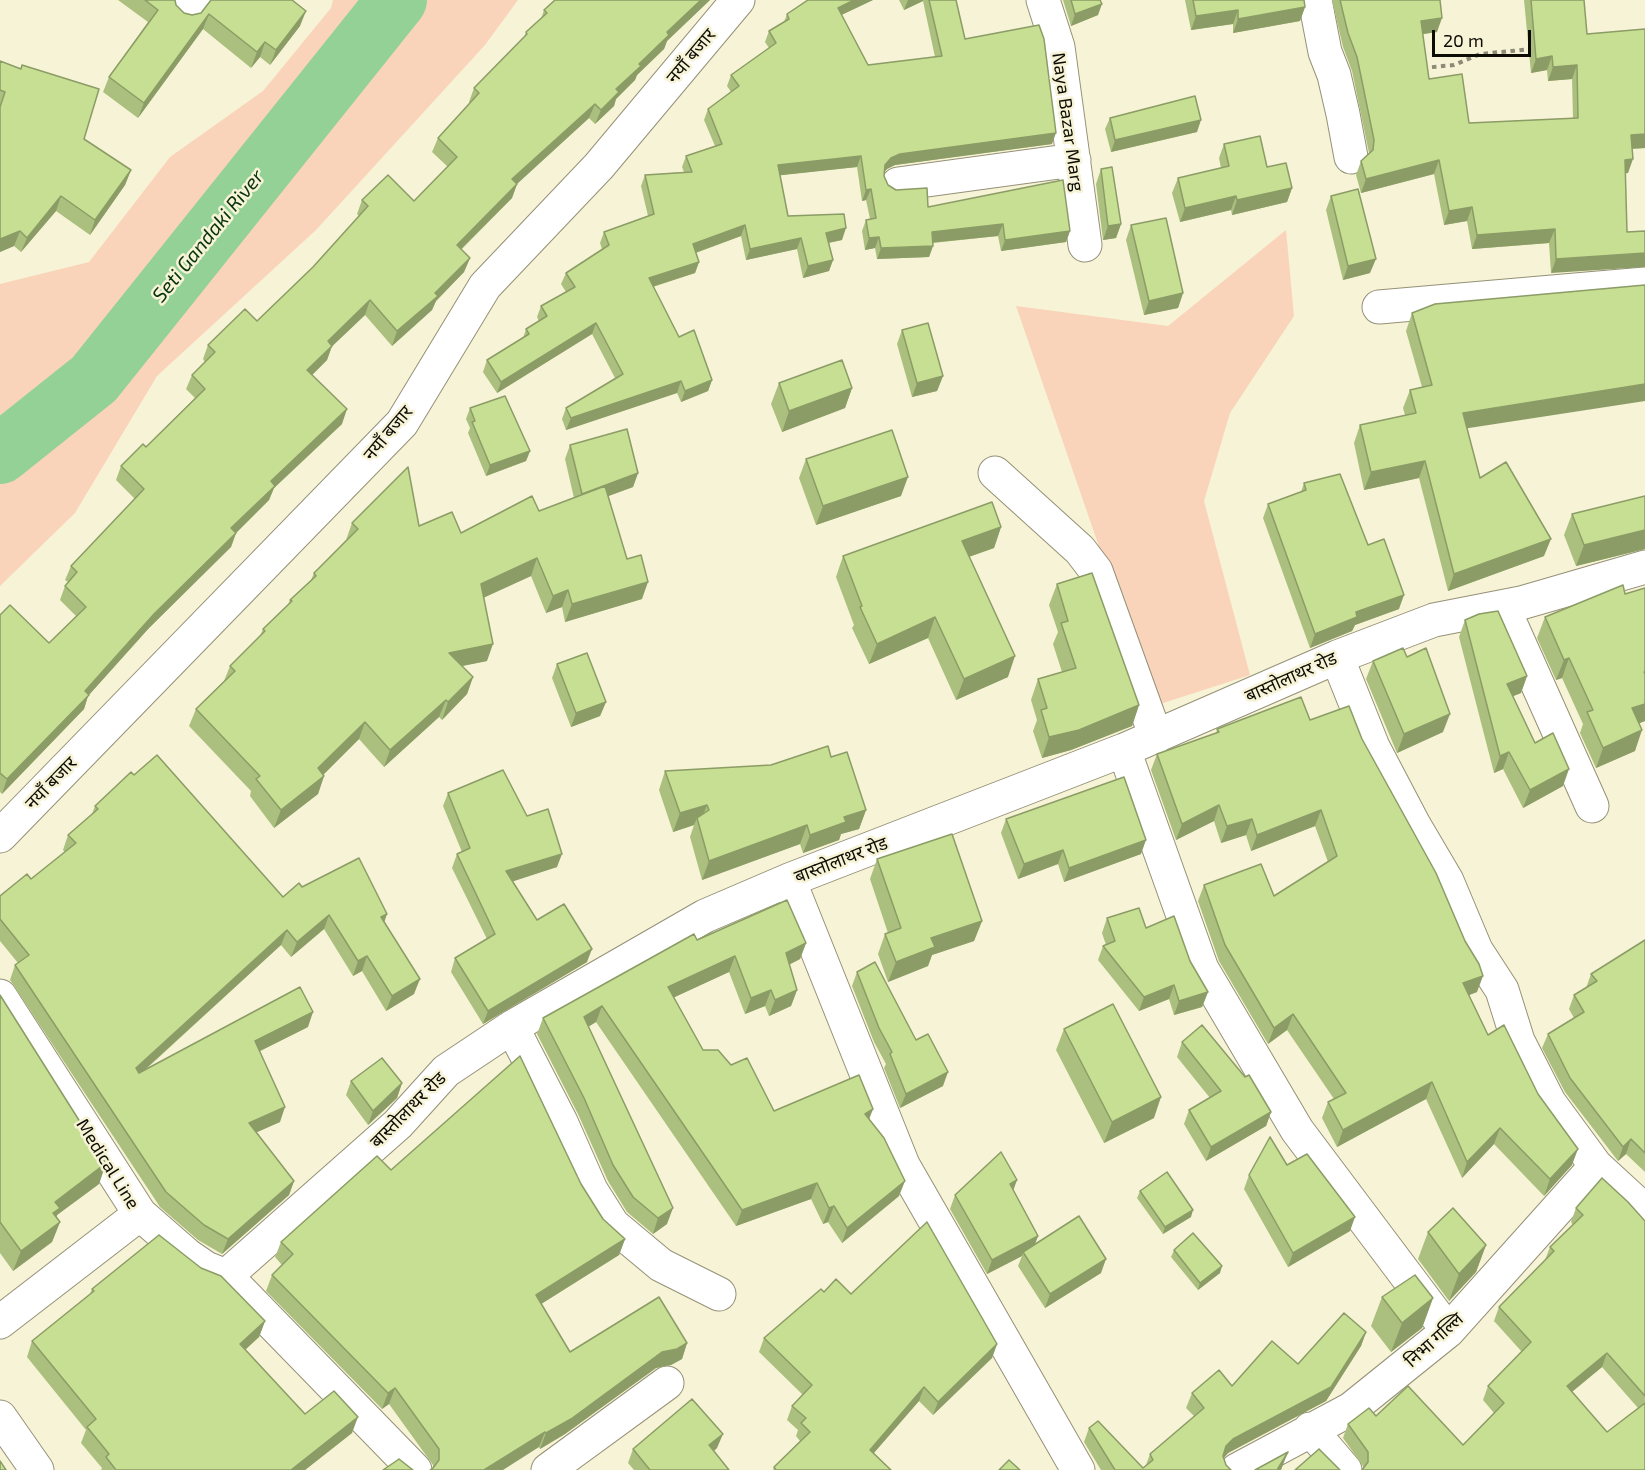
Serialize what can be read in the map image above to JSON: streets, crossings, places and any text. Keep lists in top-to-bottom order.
{
  "streets": {
    "street": [
      "नयाँ बजार",
      "Naya Bazar Marg",
      "बास्तोलाथर रोड",
      "Medical Line",
      "निभा गल्लि"
    ]
  },
  "water": ["Seti Gandaki River"],
  "scale_bar": "20 m"
}
